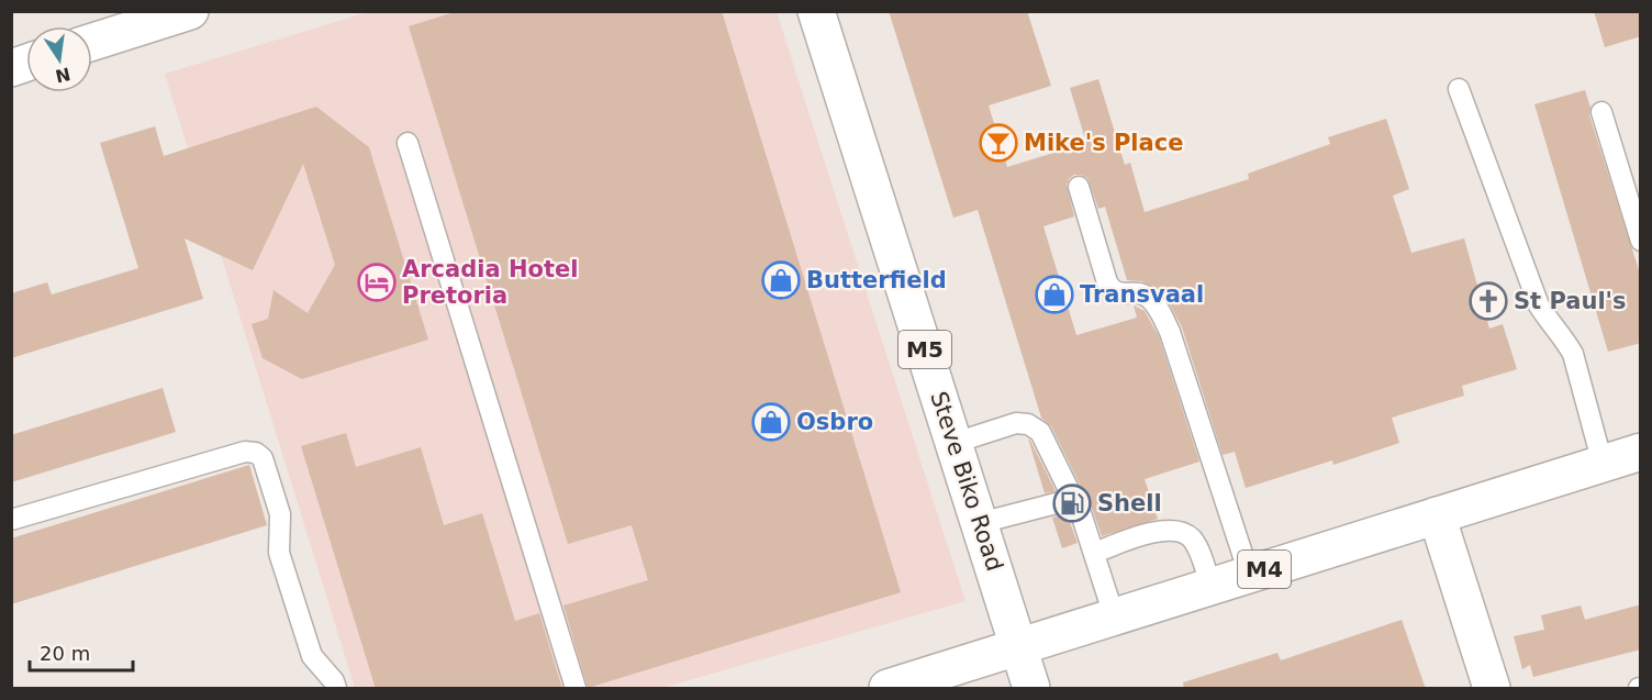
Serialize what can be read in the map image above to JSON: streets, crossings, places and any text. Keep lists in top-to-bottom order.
{
  "streets": {
    "main road": ["M5", "Steve Biko Road", "M4"]
  },
  "crossings": [
    ["Steve Biko Road", "M4"]
  ],
  "places": {
    "bar": ["Mike's Place"],
    "shop": ["Butterfield", "Transvaal", "Osbro"],
    "hotel": ["Arcadia Hotel Pretoria"],
    "church": ["St Paul's"],
    "fuel station": ["Shell"]
  },
  "scale_bar": "20 m",
  "north": "bottom"
}
